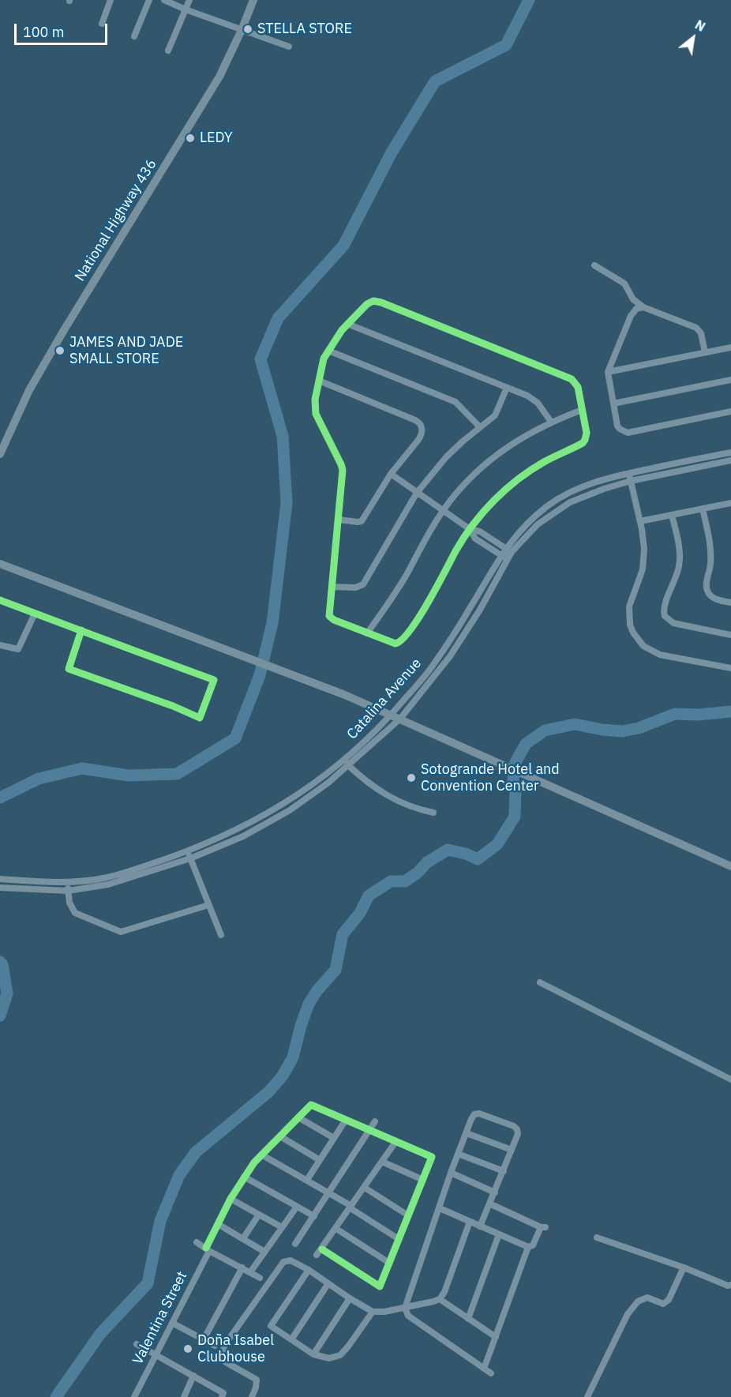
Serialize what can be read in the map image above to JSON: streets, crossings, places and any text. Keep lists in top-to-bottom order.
{
  "streets": {
    "main road": ["National Highway 436"],
    "street": ["Catalina Avenue", "Valentina Street"]
  },
  "places": [
    "STELLA STORE",
    "LEDY",
    "JAMES AND JADE SMALL STORE",
    "Sotogrande Hotel and Convention Center",
    "Doña Isabel Clubhouse"
  ],
  "scale_bar": "100 m",
  "north": "top right"
}
